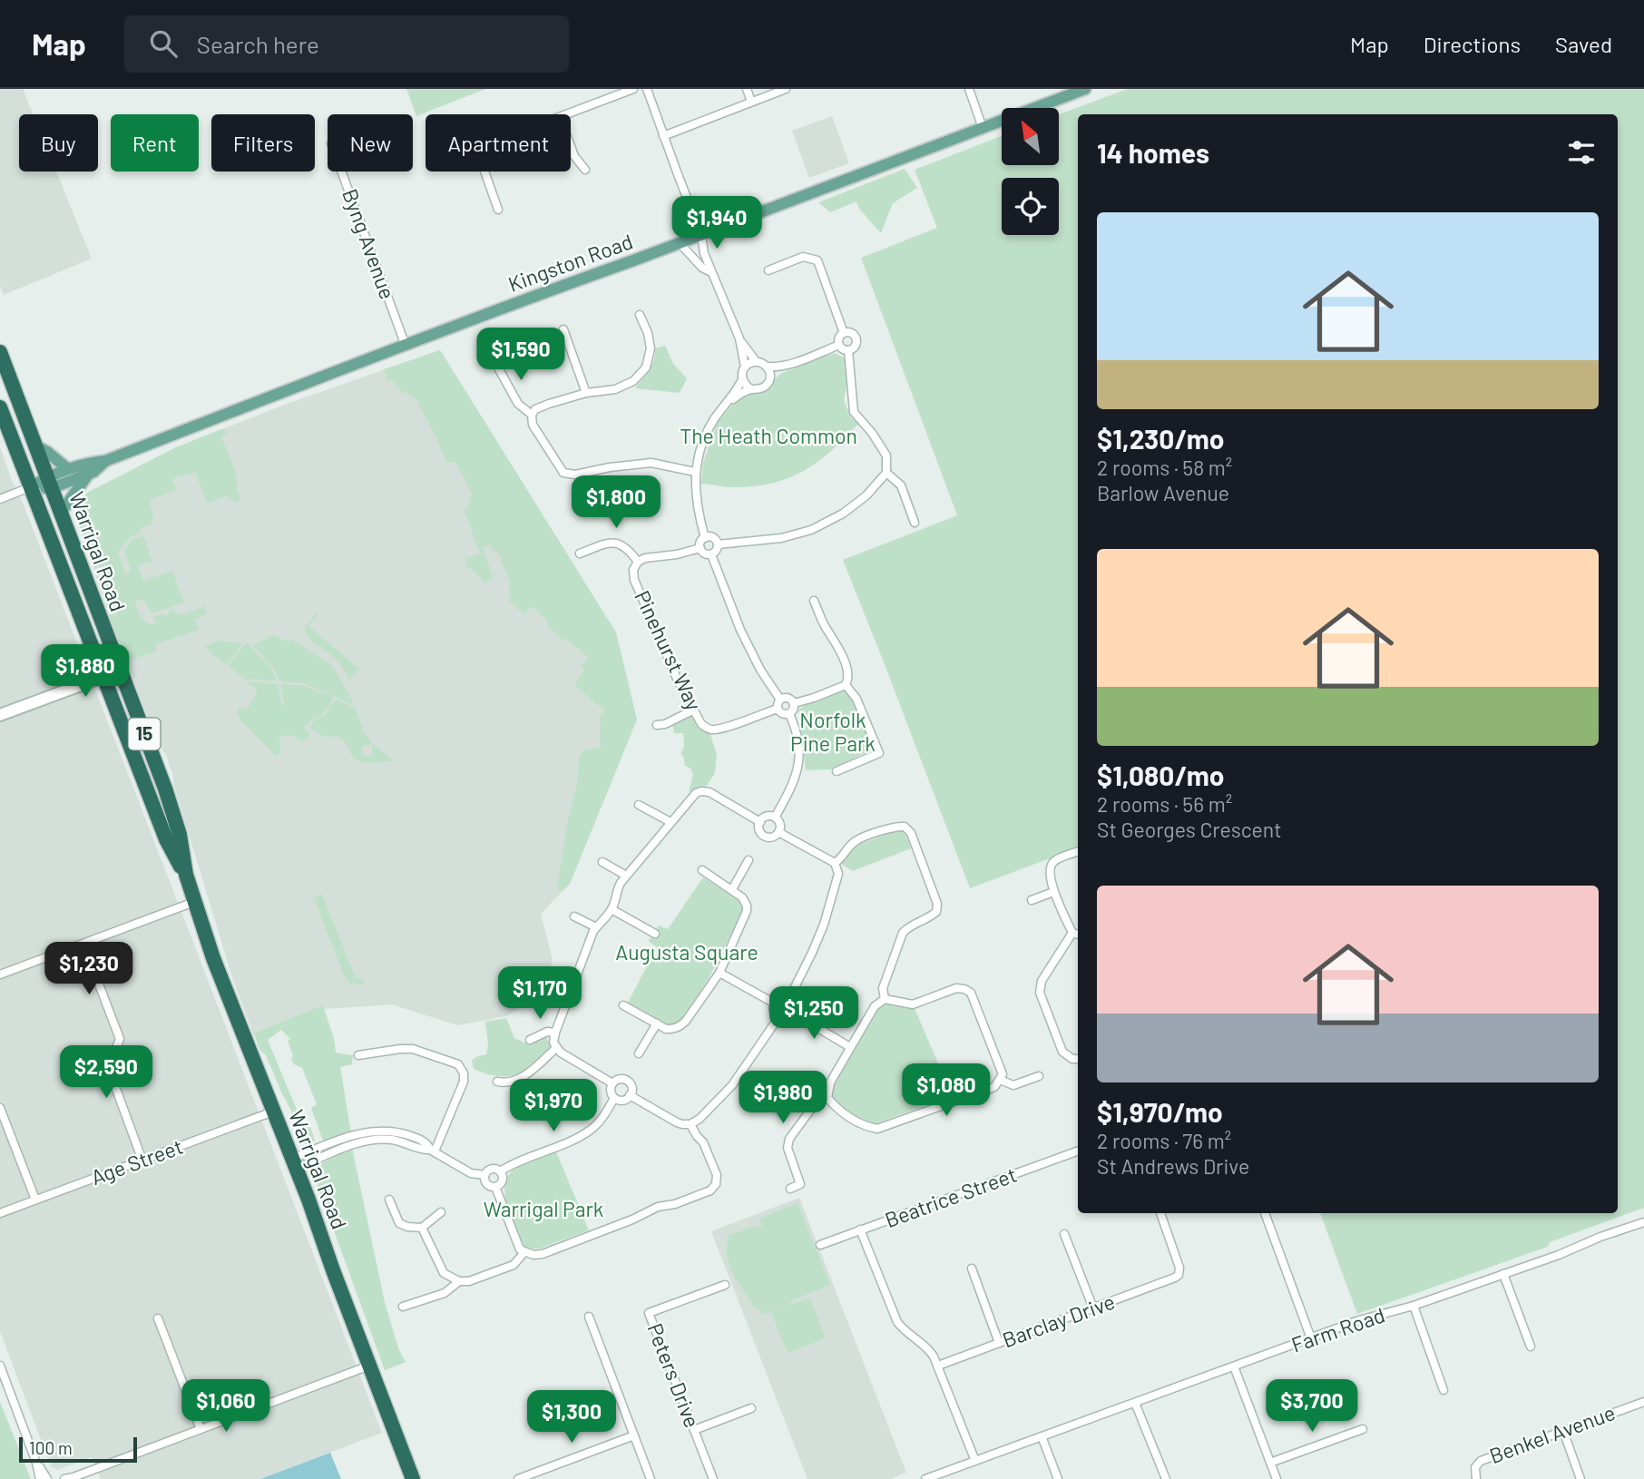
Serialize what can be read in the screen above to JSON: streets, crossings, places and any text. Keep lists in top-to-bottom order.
{
  "streets": {
    "highway": ["Warrigal Road", "15"],
    "main road": ["Kingston Road"],
    "street": [
      "Byng Avenue",
      "Pinehurst Way",
      "Age Street",
      "Beatrice Street",
      "Barclay Drive",
      "Farm Road",
      "Peters Drive",
      "Benkel Avenue"
    ]
  },
  "crossings": [
    ["Byng Avenue", "Kingston Road"],
    ["Kingston Road", "Warrigal Road"],
    ["Warrigal Road", "Age Street"]
  ],
  "parks": [
    "The Heath Common",
    "Norfolk Pine Park",
    "Augusta Square",
    "Warrigal Park"
  ],
  "scale_bar": "100 m",
  "north": "top left",
  "page": {
    "header": "Map",
    "search": "Search here",
    "nav": ["Map", "Directions", "Saved"],
    "chip": [
      "Buy",
      "Rent",
      "Filters",
      "New",
      "Apartment"
    ],
    "heading": "14 homes",
    "list": [
      {
        "name": "$1,230/mo",
        "note": "2 rooms · 58 m² · Barlow Avenue"
      },
      {
        "name": "$1,080/mo",
        "note": "2 rooms · 56 m² · St Georges Crescent"
      },
      {
        "name": "$1,970/mo",
        "note": "2 rooms · 76 m² · St Andrews Drive"
      }
    ],
    "price": [
      "$1,940",
      "$1,590",
      "$1,800",
      "$1,880",
      "$1,230",
      "$1,170",
      "$1,250",
      "$2,590",
      "$1,080",
      "$1,980",
      "$1,970",
      "$1,060",
      "$3,700",
      "$1,300"
    ],
    "scale": "100 m"
  }
}
